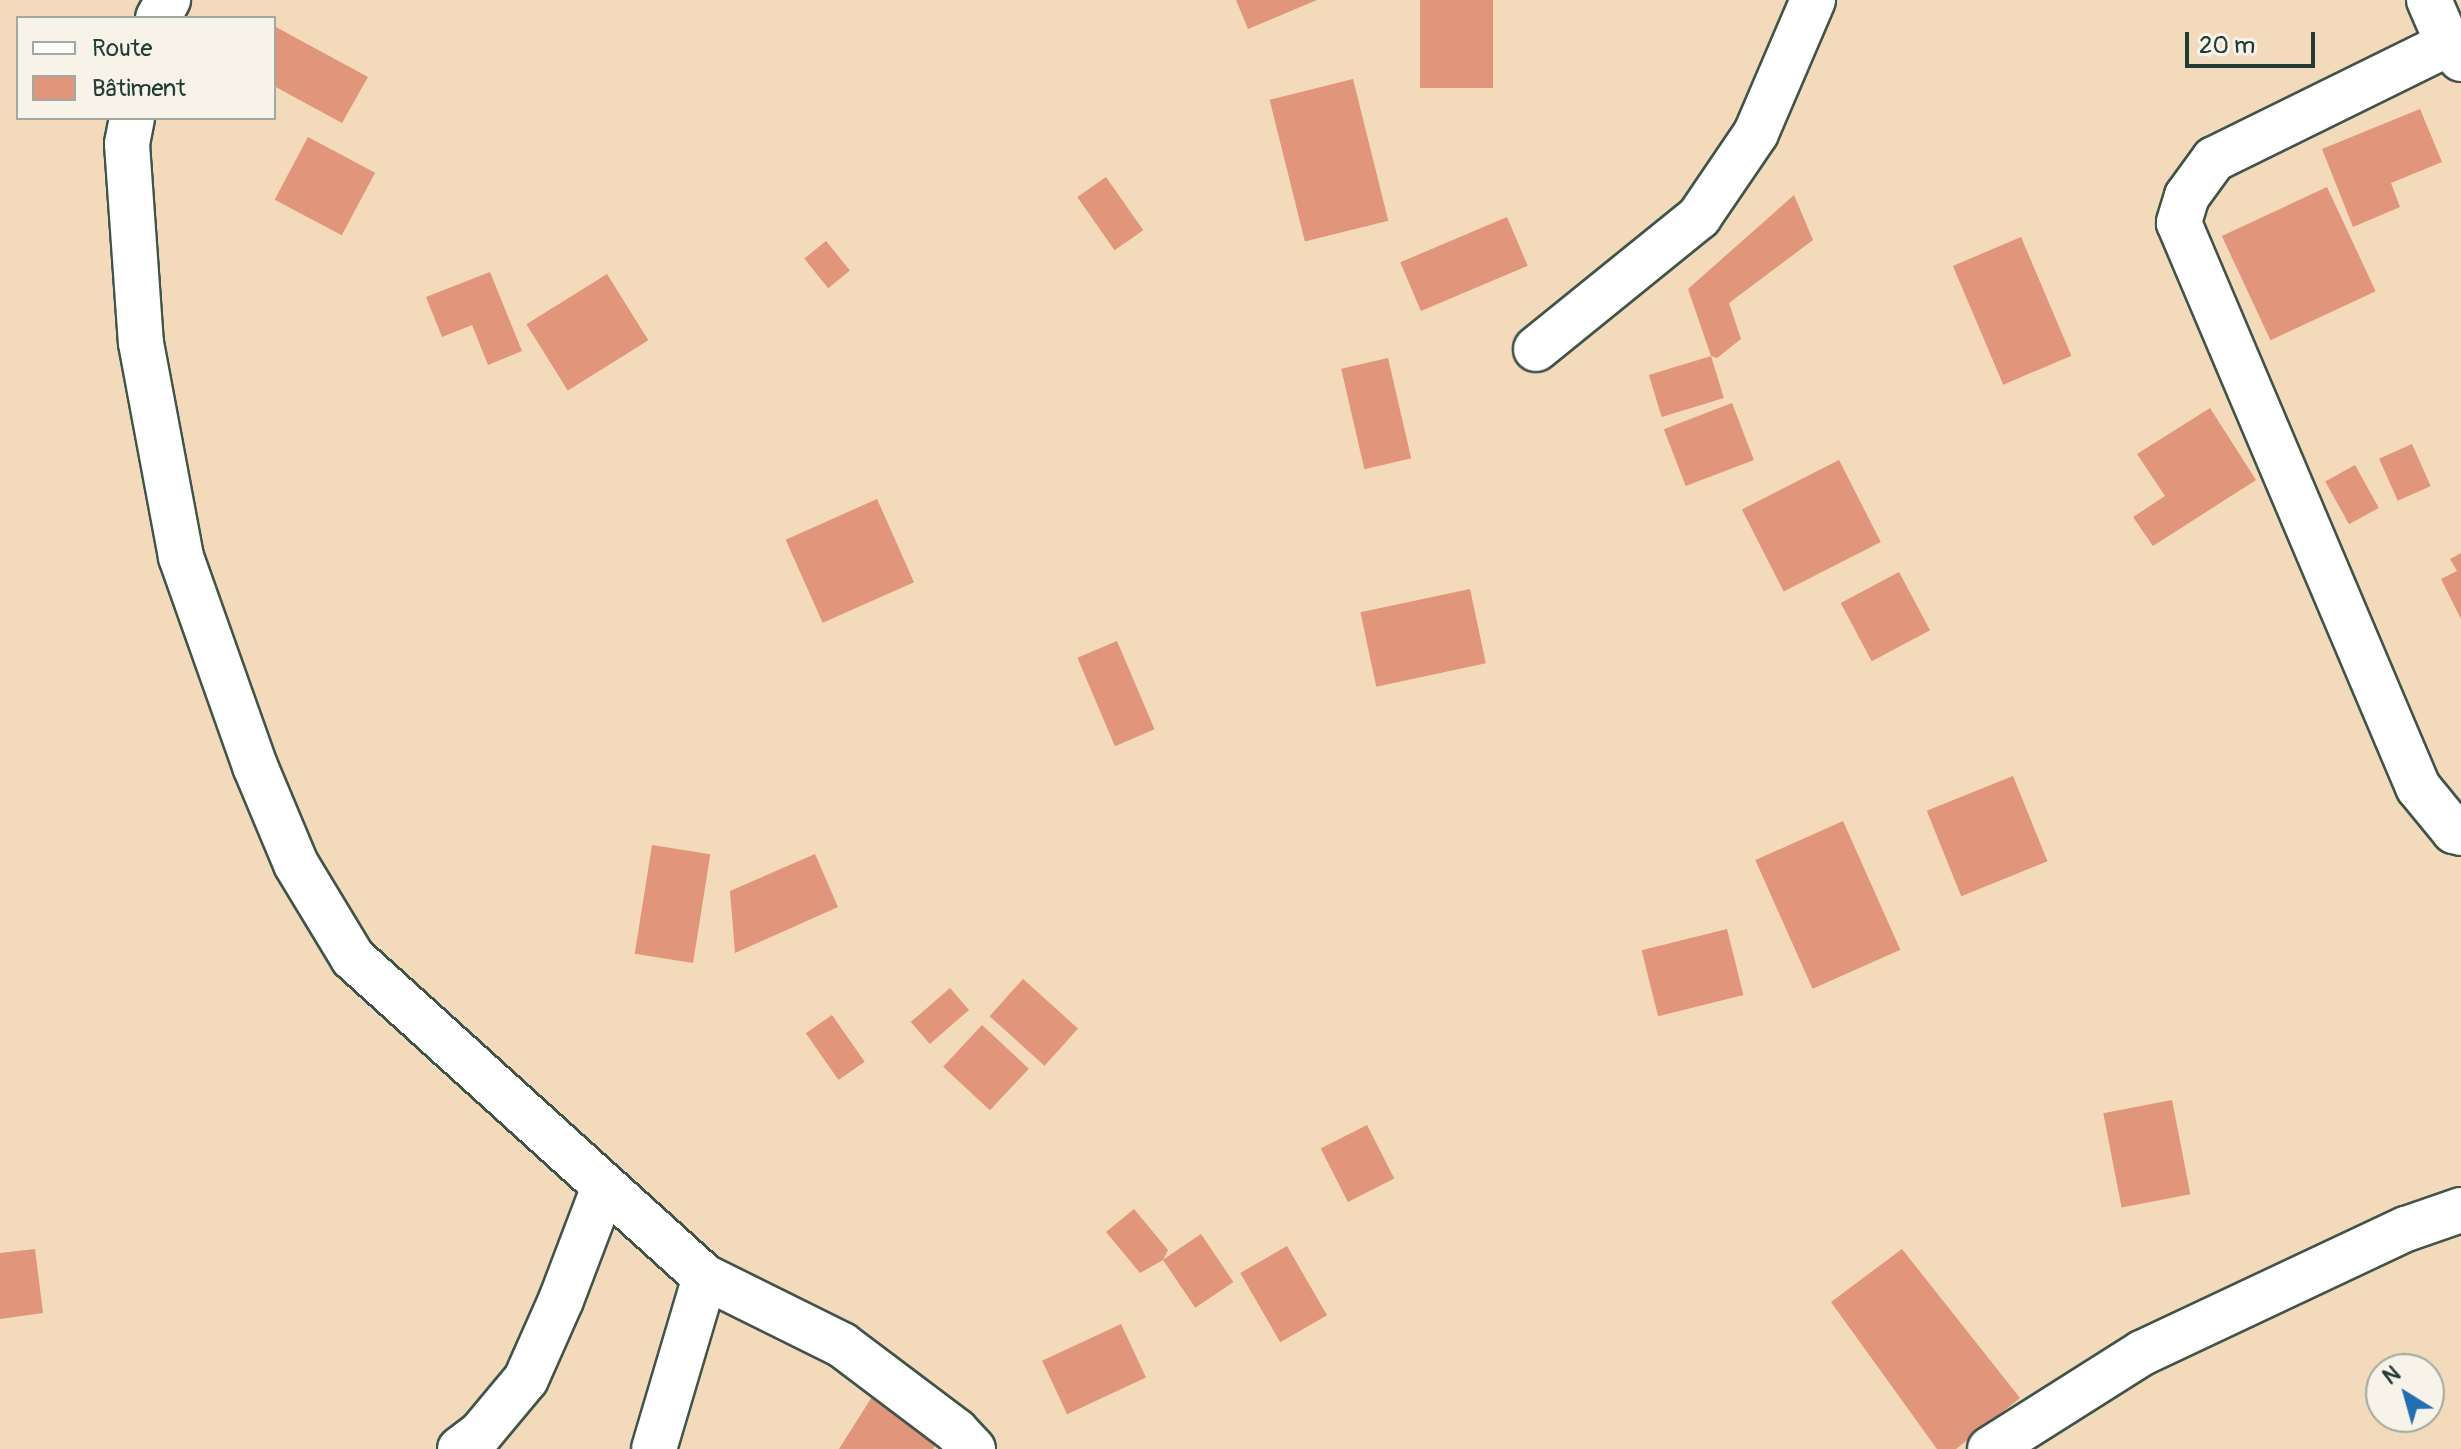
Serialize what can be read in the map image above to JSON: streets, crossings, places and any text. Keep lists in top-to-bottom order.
{
  "legend": ["Route", "Bâtiment"],
  "scale_bar": "20 m",
  "north": "top left"
}
